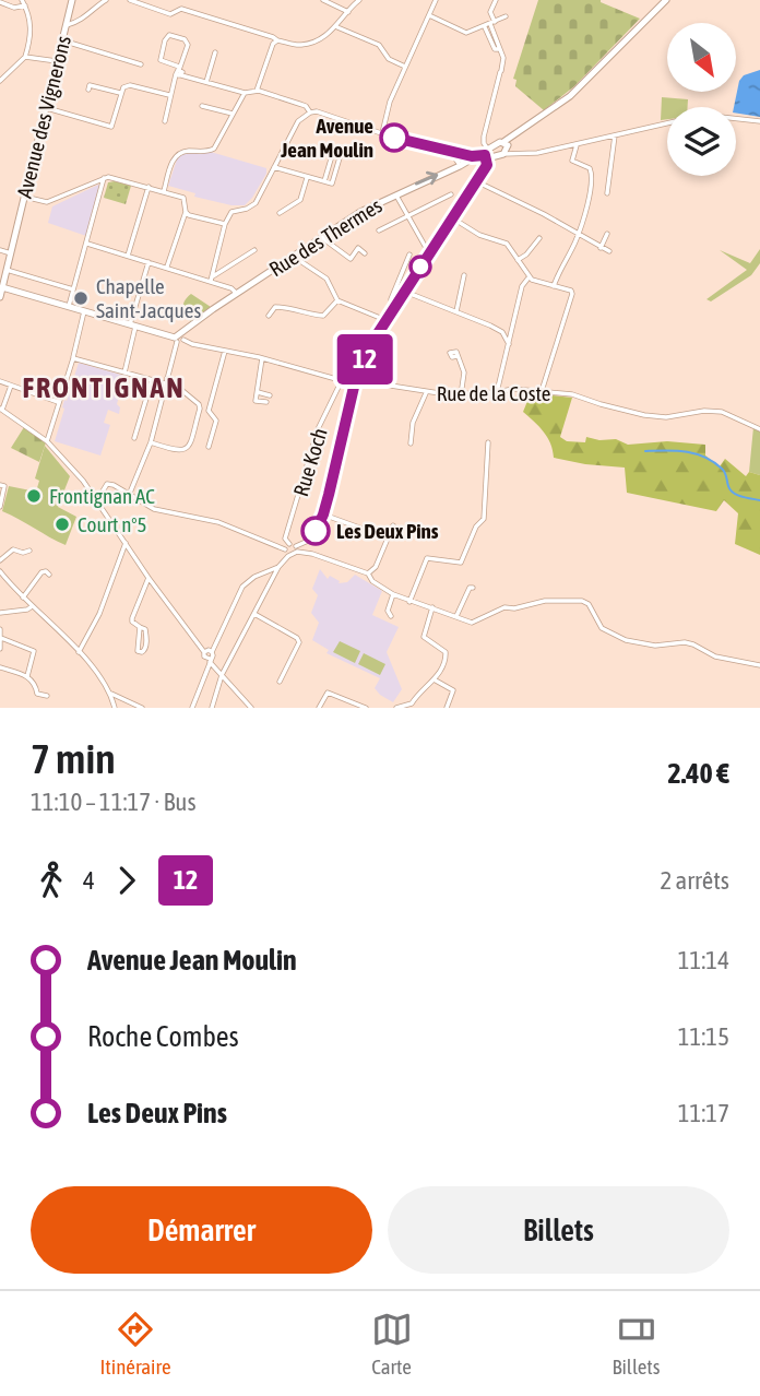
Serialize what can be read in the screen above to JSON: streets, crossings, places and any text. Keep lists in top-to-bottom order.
{
  "streets": {
    "main road": ["Avenue des Vignerons", "Rue des Thermes"],
    "street": ["Rue de la Coste", "Rue Koch"]
  },
  "crossings": [
    ["Rue des Thermes", "Rue de la Coste"],
    ["Rue de la Coste", "Rue Koch"]
  ],
  "districts": ["FRONTIGNAN"],
  "places": [
    "Avenue Jean Moulin",
    "Chapelle Saint-Jacques",
    "Frontignan AC",
    "Court n°5",
    "Les Deux Pins"
  ],
  "lines": ["bus line 12"],
  "north": "bottom right",
  "page": {
    "on_map": "12",
    "heading": ["7 min", "11:10 – 11:17 · Bus", "2.40 €"],
    "legs": ["4", "12", "2 arrêts"],
    "list": [
      {
        "name": "Avenue Jean Moulin",
        "value": "11:14"
      },
      {
        "name": "Roche Combes",
        "value": "11:15"
      },
      {
        "name": "Les Deux Pins",
        "value": "11:17"
      }
    ],
    "buttons": ["Démarrer", "Billets"],
    "tabs": ["Itinéraire", "Carte", "Billets"]
  }
}
